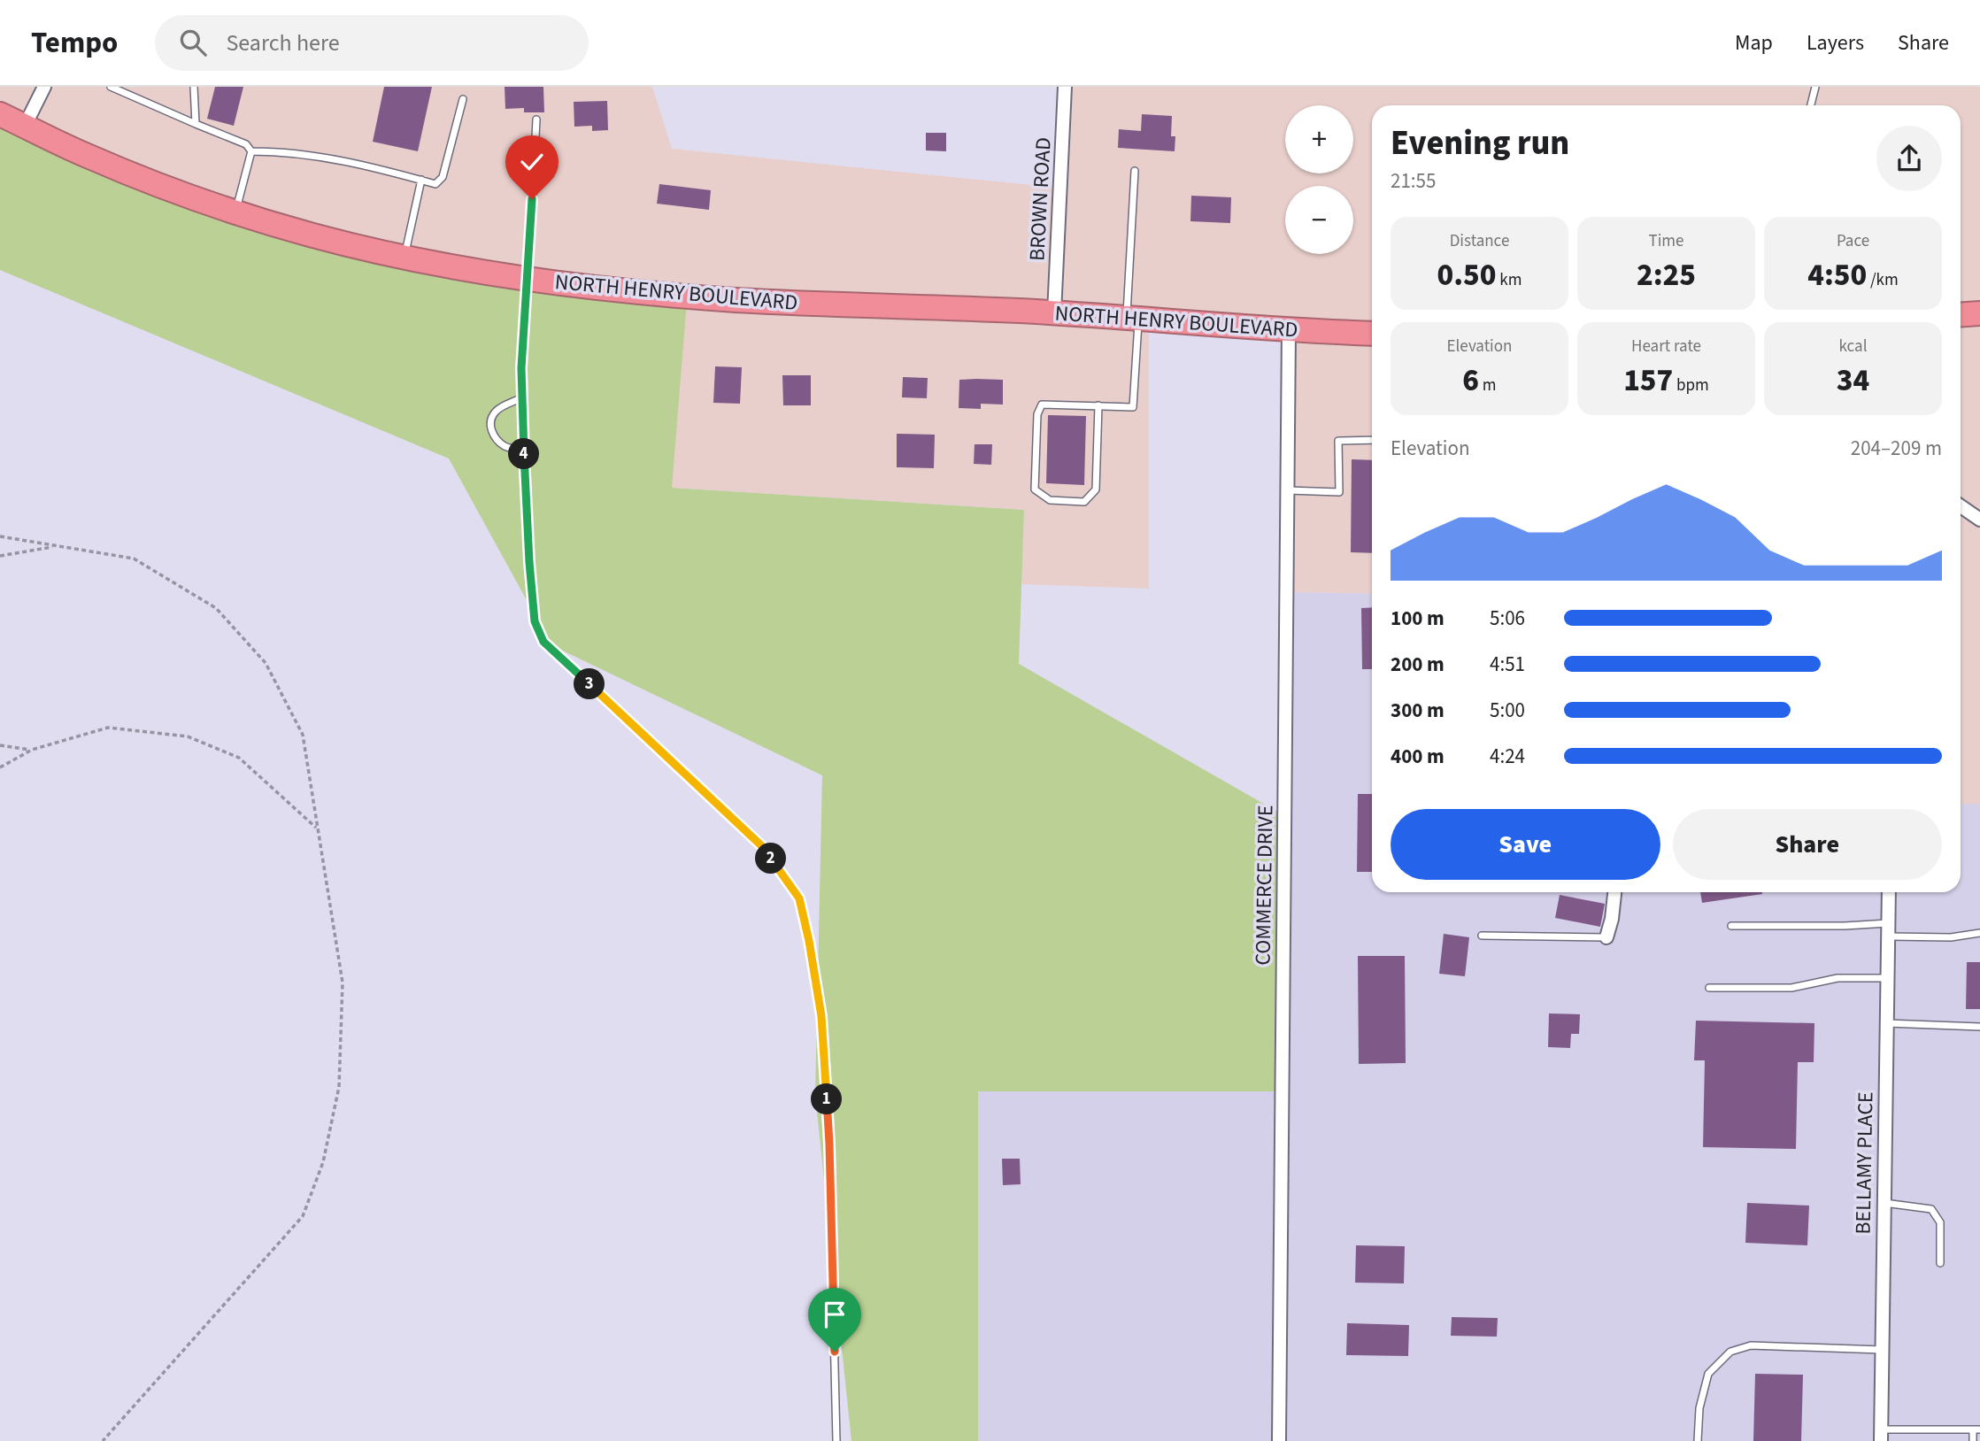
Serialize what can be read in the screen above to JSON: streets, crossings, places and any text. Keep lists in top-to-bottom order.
{
  "streets": {
    "highway": ["NORTH HENRY BOULEVARD"],
    "street": ["BROWN ROAD", "COMMERCE DRIVE", "BELLAMY PLACE"]
  },
  "crossings": [
    ["BROWN ROAD", "NORTH HENRY BOULEVARD"],
    ["NORTH HENRY BOULEVARD", "COMMERCE DRIVE"]
  ],
  "page": {
    "header": "Tempo",
    "search": "Search here",
    "nav": ["Map", "Layers", "Share"],
    "map_buttons": ["+", "−"],
    "heading": ["Evening run", "21:55"],
    "stats": [
      ["Distance", "0.50 km"],
      ["Time", "2:25"],
      ["Pace", "4:50 /km"],
      ["Elevation", "6 m"],
      ["Heart rate", "157 bpm"],
      ["kcal", "34"]
    ],
    "chart": ["Elevation", "204–209 m"],
    "pins": [
      "4",
      "3",
      "2",
      "1"
    ],
    "list": [
      {
        "name": "100 m",
        "note": "5:06"
      },
      {
        "name": "200 m",
        "note": "4:51"
      },
      {
        "name": "300 m",
        "note": "5:00"
      },
      {
        "name": "400 m",
        "note": "4:24"
      }
    ],
    "buttons": ["Save", "Share"]
  }
}
